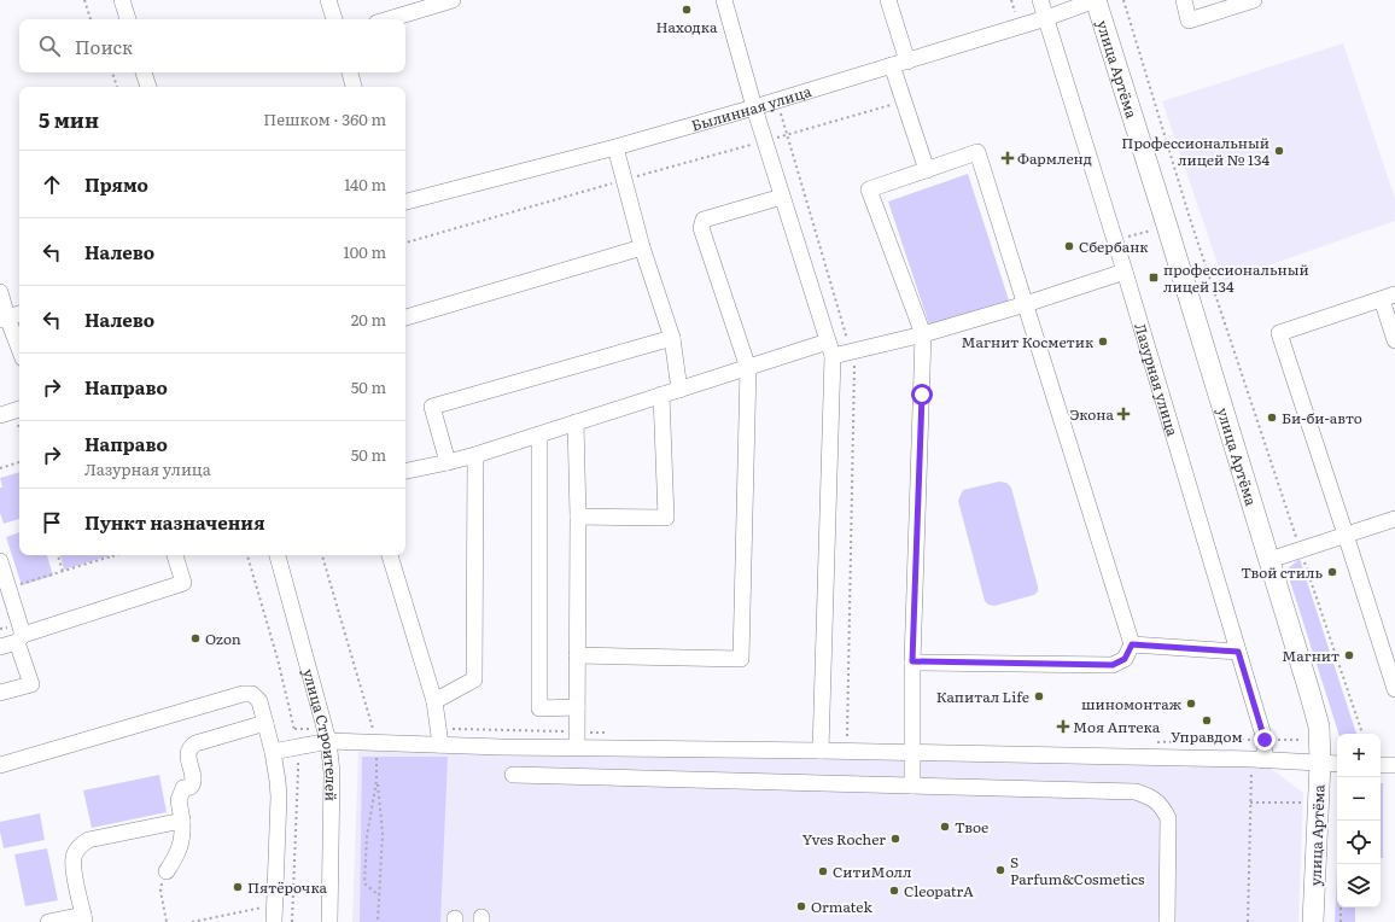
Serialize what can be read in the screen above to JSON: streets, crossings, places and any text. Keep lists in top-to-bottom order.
{
  "streets": {
    "main road": ["улица Артёма"],
    "street": ["Былинная улица", "Лазурная улица", "улица Строителей"]
  },
  "crossings": [
    ["улица Артёма", "Былинная улица"],
    ["Былинная улица", "Лазурная улица"]
  ],
  "places": {
    "other": [
      "Находка",
      "Профессиональный лицей № 134",
      "Сбербанк",
      "Магнит Косметик",
      "Би-би-авто",
      "Твой стиль",
      "Ozon",
      "Магнит",
      "Капитал Life",
      "шиномонтаж",
      "Управдом",
      "Твое",
      "Yves Rocher",
      "S Parfum&Cosmetics",
      "СитиМолл",
      "Пятёрочка",
      "CleopatrA",
      "Ormatek"
    ],
    "health": ["Фармленд", "Экона", "Моя Аптека"],
    "transit": ["профессиональный лицей 134"]
  },
  "page": {
    "search": "Поиск",
    "heading": ["5 мин", "Пешком · 360 m"],
    "list": [
      ["Прямо", "140 m"],
      ["Налево", "100 m"],
      ["Налево", "20 m"],
      ["Направо", "50 m"],
      ["Направо", "Лазурная улица", "50 m"],
      "Пункт назначения"
    ],
    "map_buttons": ["+", "−"]
  }
}
